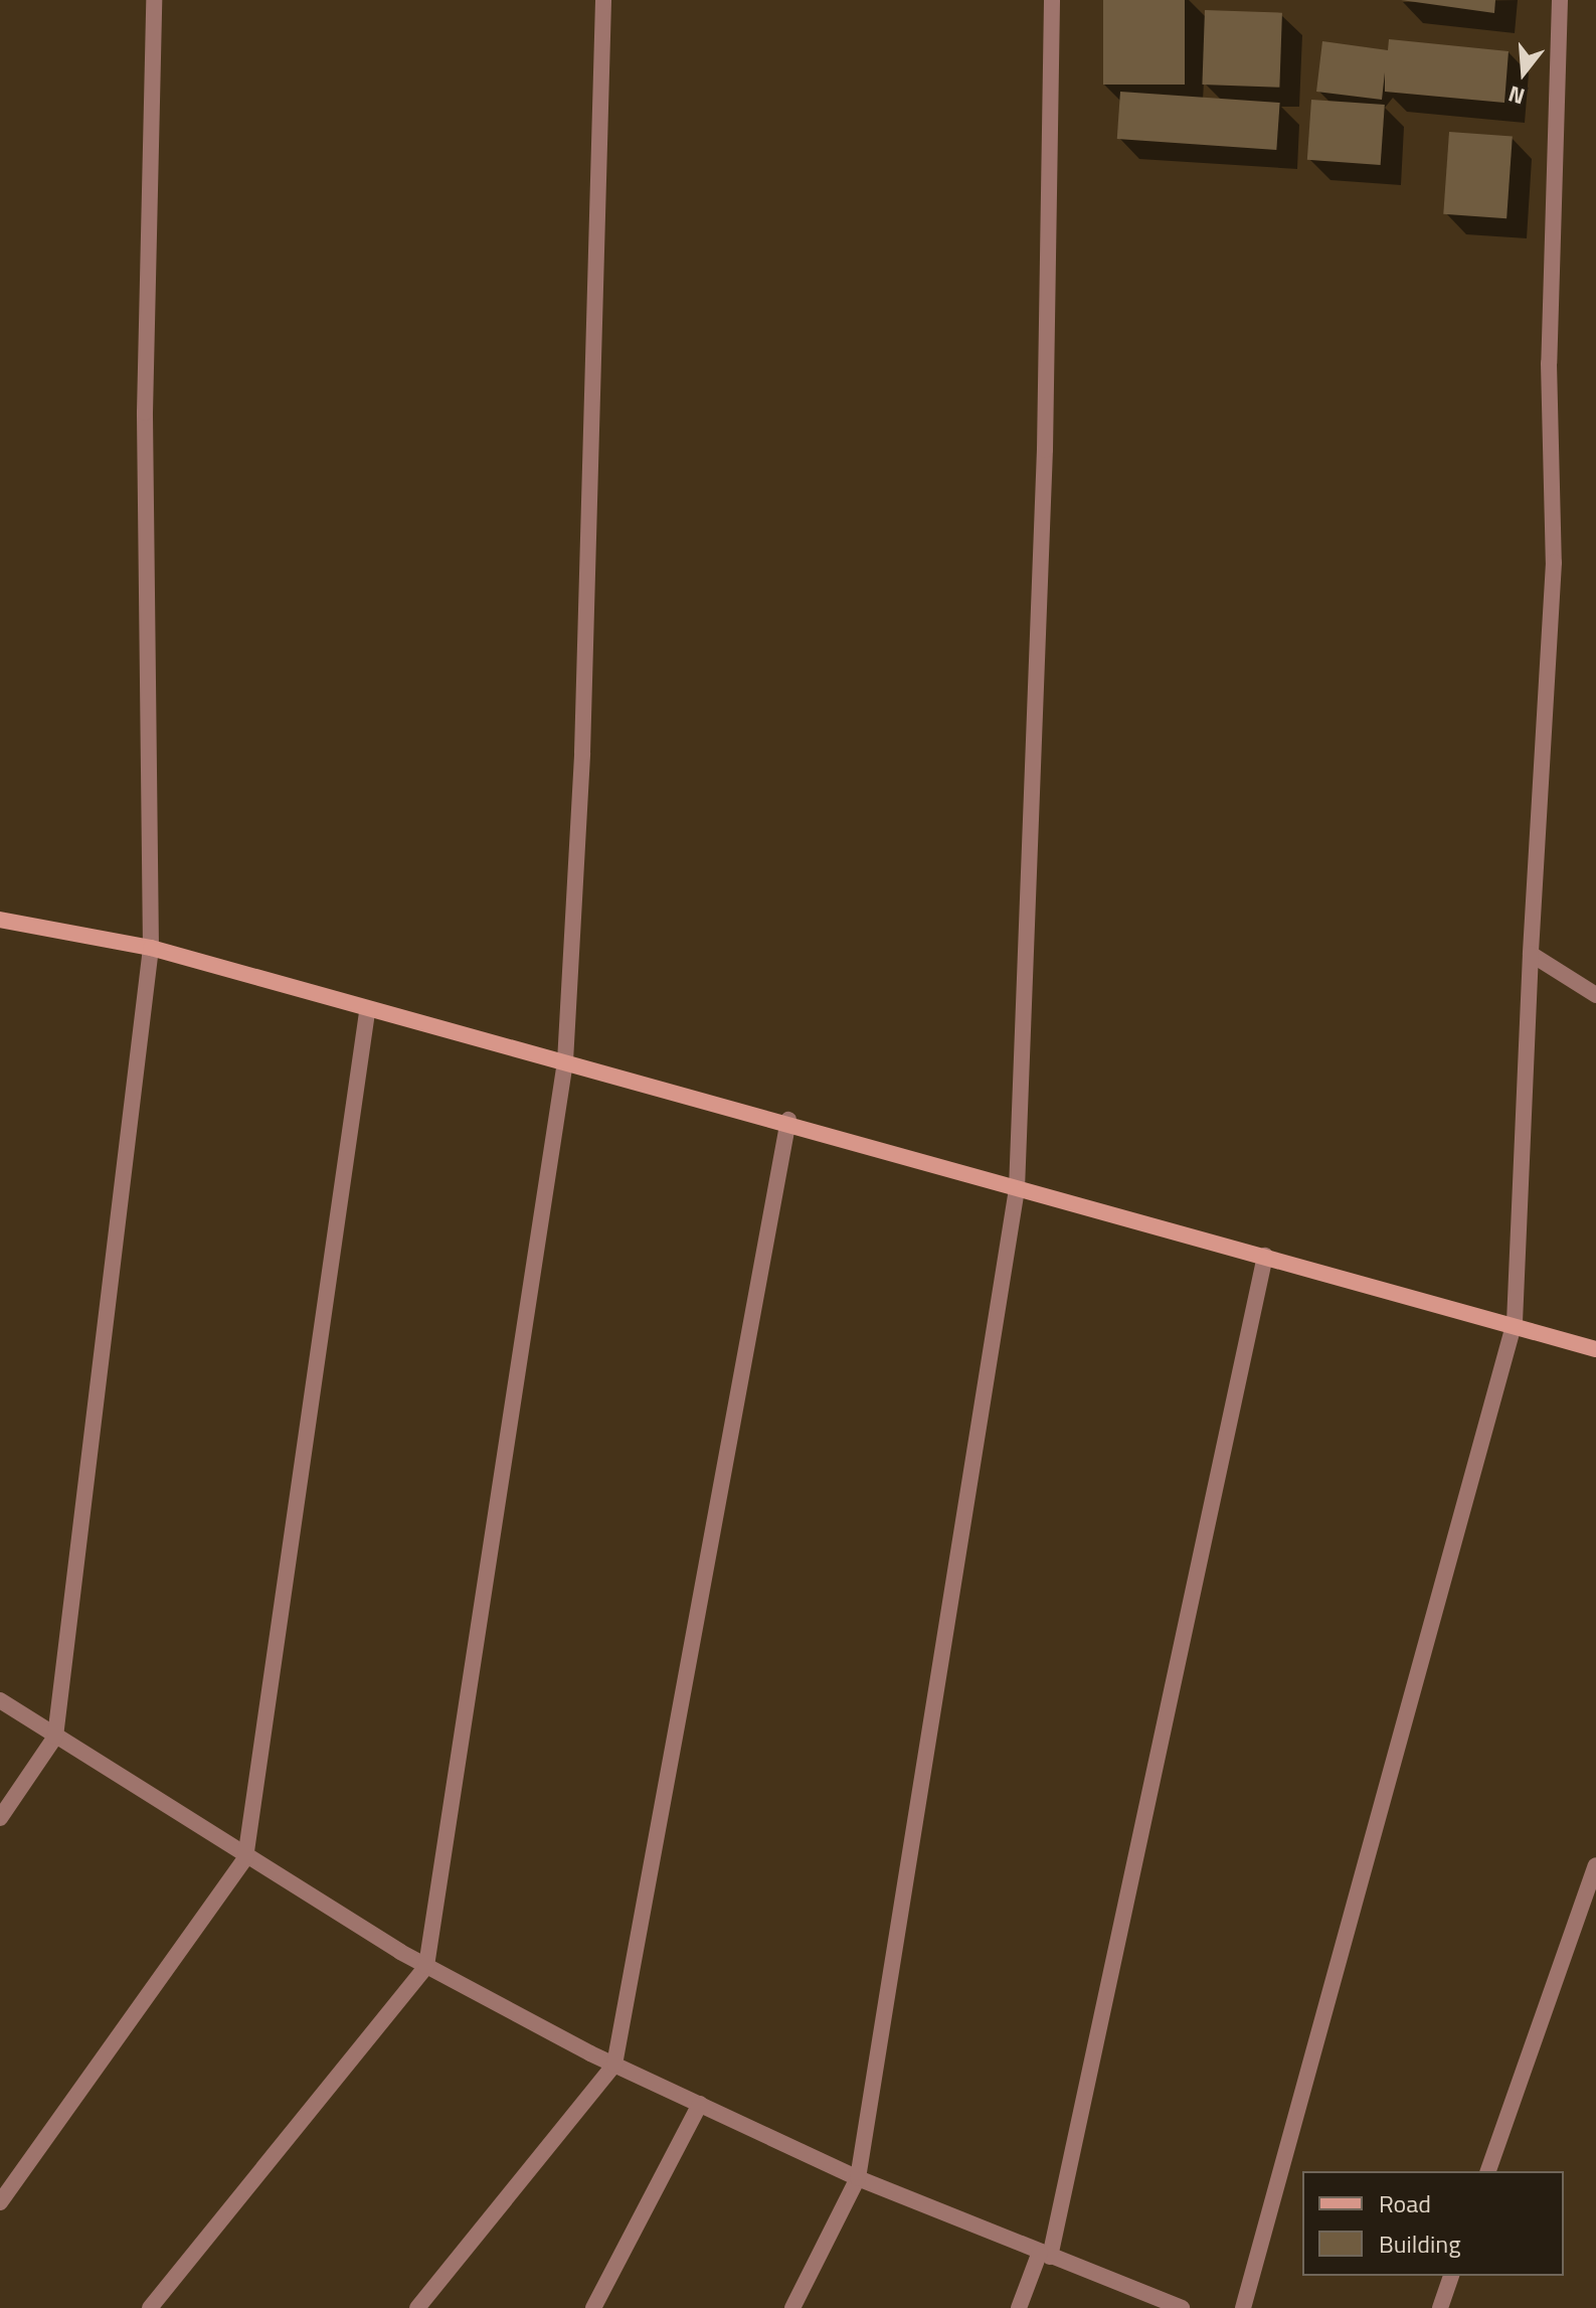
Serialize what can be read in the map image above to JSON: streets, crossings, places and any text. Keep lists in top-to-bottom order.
{
  "legend": ["Road", "Building"],
  "north": "bottom"
}
